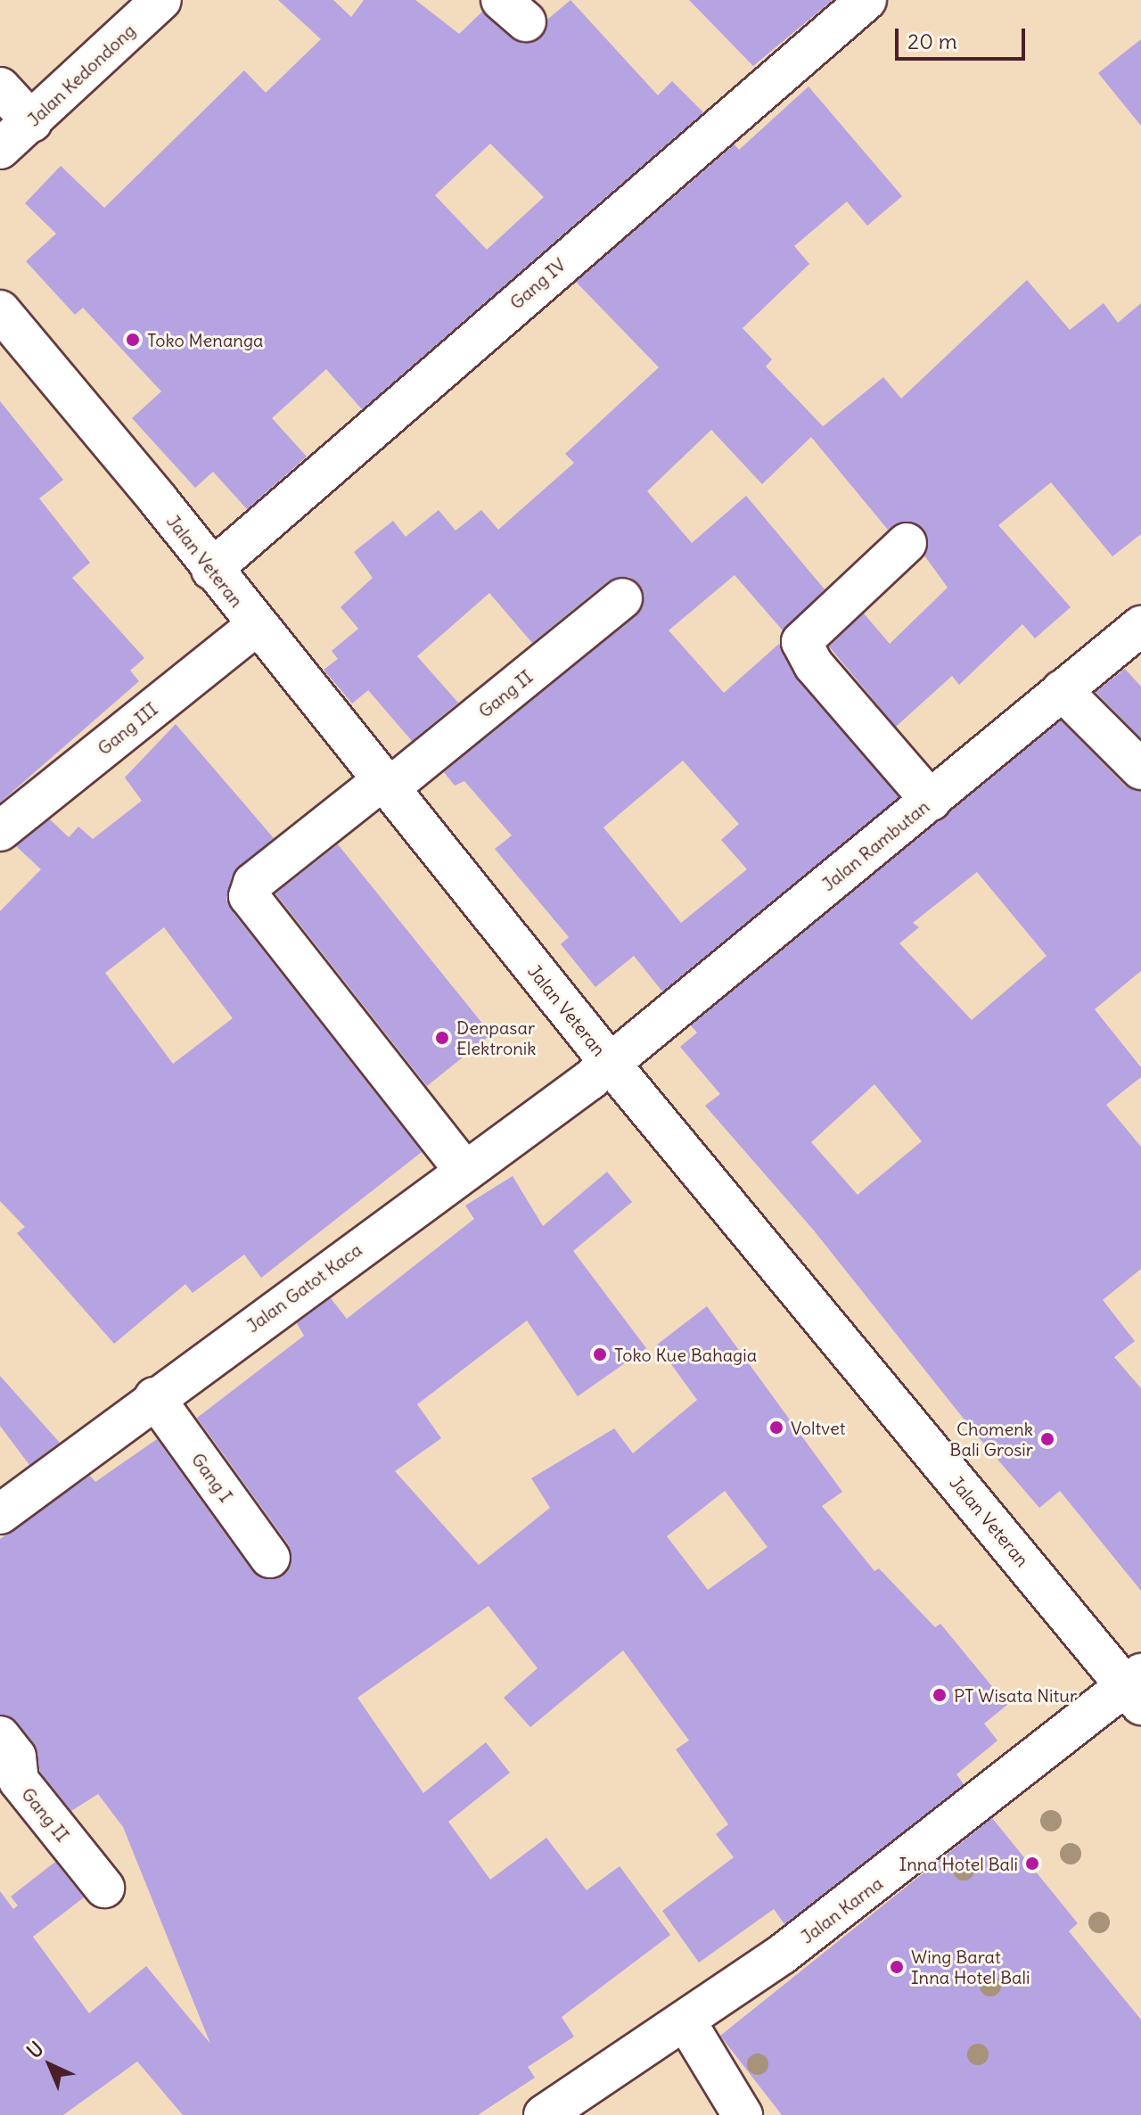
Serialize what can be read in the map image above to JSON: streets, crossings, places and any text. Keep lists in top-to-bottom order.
{
  "streets": {
    "street": [
      "Jalan Kedondong",
      "Gang IV",
      "Jalan Veteran",
      "Gang II",
      "Gang III",
      "Jalan Rambutan",
      "Jalan Gatot Kaca",
      "Gang I",
      "Jalan Karna"
    ]
  },
  "crossings": [
    ["Gang IV", "Jalan Veteran"],
    ["Jalan Veteran", "Gang II"],
    ["Jalan Veteran", "Gang III"],
    ["Jalan Veteran", "Jalan Rambutan"],
    ["Jalan Veteran", "Jalan Gatot Kaca"],
    ["Jalan Veteran", "Jalan Karna"],
    ["Gang II", "Jalan Gatot Kaca"],
    ["Jalan Rambutan", "Jalan Gatot Kaca"],
    ["Jalan Gatot Kaca", "Gang I"]
  ],
  "places": [
    "Toko Menanga",
    "Denpasar Elektronik",
    "Toko Kue Bahagia",
    "Voltvet",
    "Chomenk Bali Grosir",
    "PT Wisata Nitur",
    "Inna Hotel Bali",
    "Wing Barat Inna Hotel Bali"
  ],
  "scale_bar": "20 m",
  "north": "top left"
}
